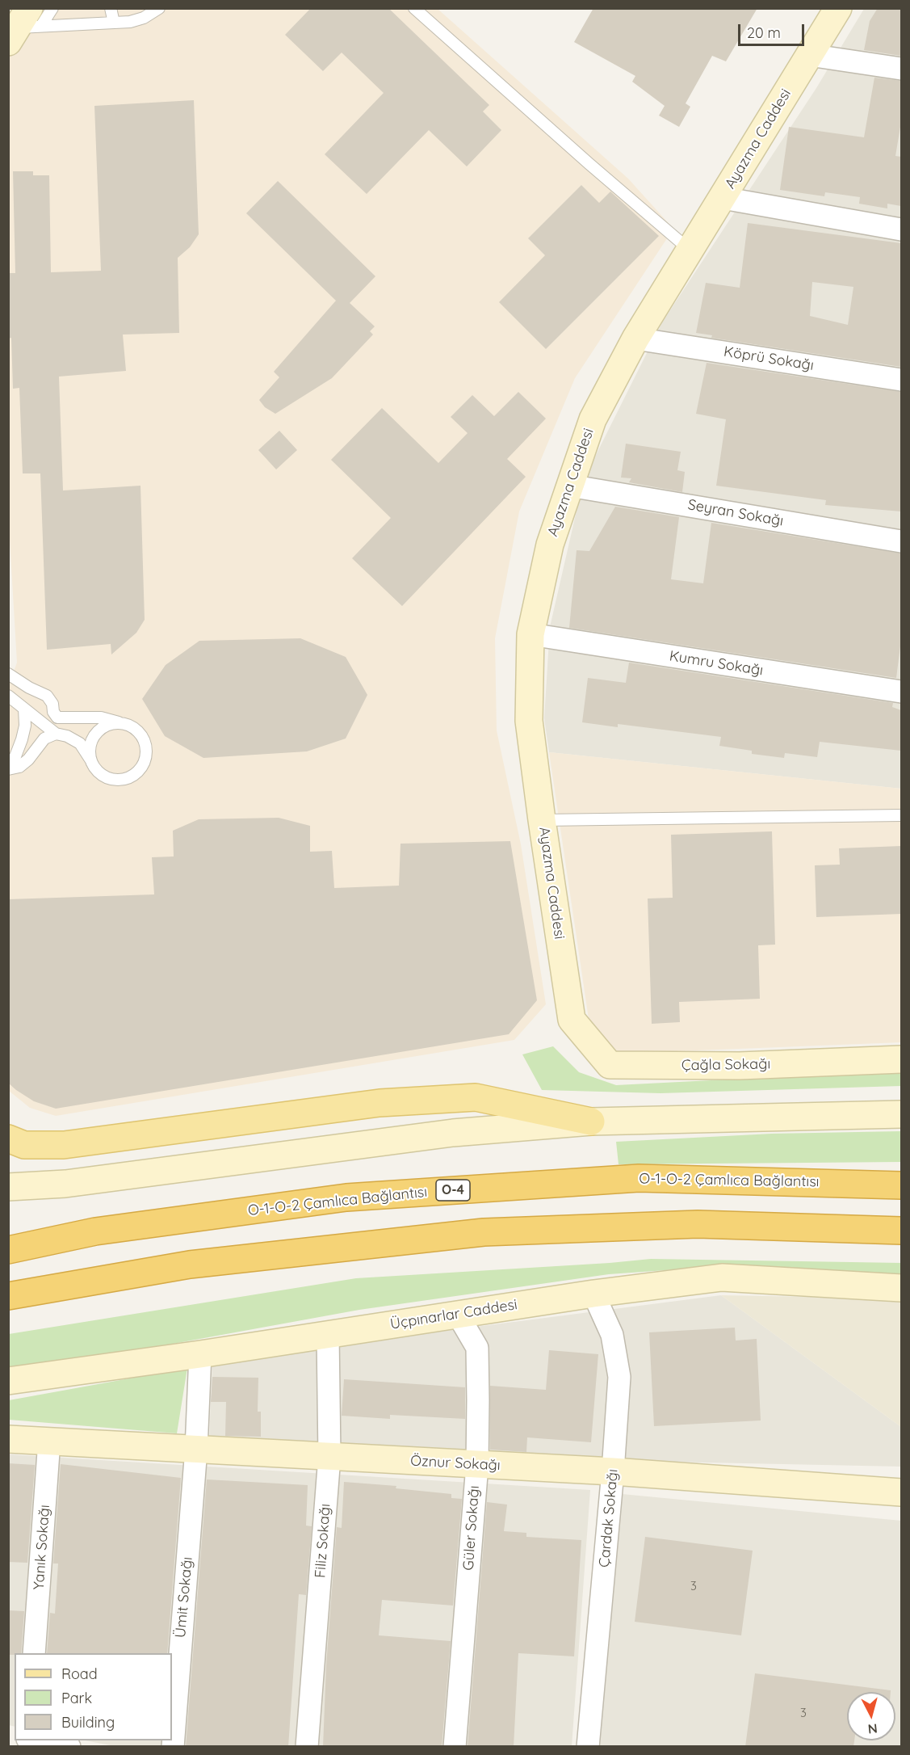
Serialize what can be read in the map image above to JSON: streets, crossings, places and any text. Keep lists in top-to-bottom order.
{
  "streets": {
    "highway": ["O-1-O-2 Çamlıca Bağlantısı", "O-4"],
    "street": [
      "Ayazma Caddesi",
      "Köprü Sokağı",
      "Seyran Sokağı",
      "Kumru Sokağı",
      "Çağla Sokağı",
      "Üçpınarlar Caddesi",
      "Öznur Sokağı",
      "Çardak Sokağı",
      "Güler Sokağı",
      "Filiz Sokağı",
      "Yanık Sokağı",
      "Ümit Sokağı"
    ]
  },
  "crossings": [
    ["Ayazma Caddesi", "Köprü Sokağı"],
    ["Ayazma Caddesi", "Seyran Sokağı"],
    ["Ayazma Caddesi", "Kumru Sokağı"],
    ["Ayazma Caddesi", "Çağla Sokağı"],
    ["Üçpınarlar Caddesi", "Çardak Sokağı"],
    ["Üçpınarlar Caddesi", "Güler Sokağı"],
    ["Üçpınarlar Caddesi", "Filiz Sokağı"],
    ["Öznur Sokağı", "Çardak Sokağı"],
    ["Öznur Sokağı", "Güler Sokağı"],
    ["Öznur Sokağı", "Filiz Sokağı"],
    ["Öznur Sokağı", "Yanık Sokağı"],
    ["Öznur Sokağı", "Ümit Sokağı"]
  ],
  "house_numbers": ["3", "3"],
  "legend": ["Road", "Park", "Building"],
  "scale_bar": "20 m",
  "north": "bottom"
}
